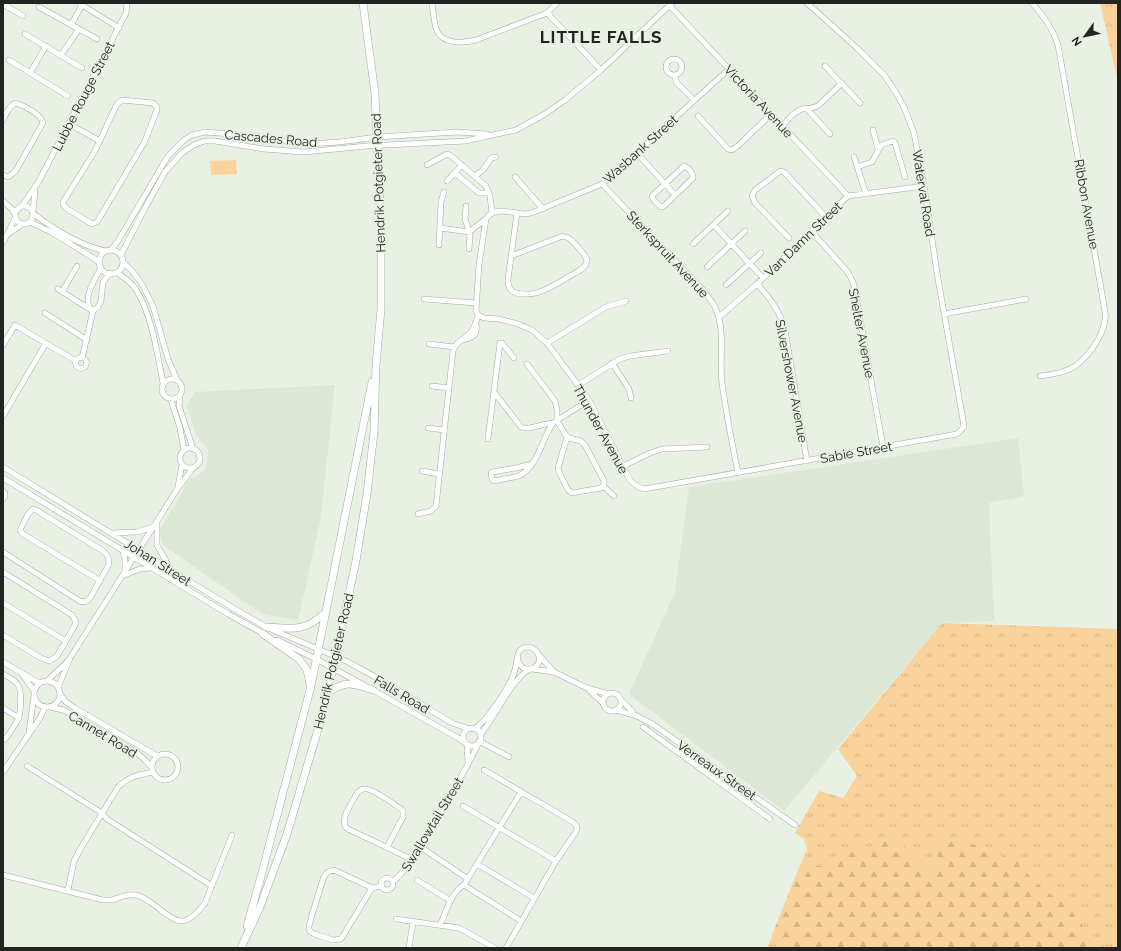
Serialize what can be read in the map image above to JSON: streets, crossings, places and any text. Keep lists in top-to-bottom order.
{
  "streets": {
    "main road": ["Hendrik Potgieter Road"],
    "street": [
      "Lubbe Rouge Street",
      "Victoria Avenue",
      "Cascades Road",
      "Wasbank Street",
      "Waterval Road",
      "Ribbon Avenue",
      "Van Damn Street",
      "Sterkspruit Avenue",
      "Shelter Avenue",
      "Silvershower Avenue",
      "Thunder Avenue",
      "Sabie Street",
      "Johan Street",
      "Falls Road",
      "Cannet Road",
      "Verreaux Street",
      "Swallowtail Street"
    ]
  },
  "crossings": [
    ["Victoria Avenue", "Cascades Road"],
    ["Victoria Avenue", "Wasbank Street"],
    ["Victoria Avenue", "Van Damn Street"],
    ["Cascades Road", "Hendrik Potgieter Road"],
    ["Wasbank Street", "Sterkspruit Avenue"],
    ["Hendrik Potgieter Road", "Johan Street"],
    ["Hendrik Potgieter Road", "Falls Road"],
    ["Waterval Road", "Van Damn Street"],
    ["Waterval Road", "Sabie Street"],
    ["Van Damn Street", "Sterkspruit Avenue"],
    ["Van Damn Street", "Shelter Avenue"],
    ["Van Damn Street", "Silvershower Avenue"],
    ["Sterkspruit Avenue", "Thunder Avenue"],
    ["Sterkspruit Avenue", "Sabie Street"],
    ["Shelter Avenue", "Sabie Street"],
    ["Silvershower Avenue", "Sabie Street"],
    ["Thunder Avenue", "Sabie Street"],
    ["Johan Street", "Falls Road"],
    ["Falls Road", "Swallowtail Street"]
  ],
  "districts": ["LITTLE FALLS"],
  "north": "bottom left"
}
